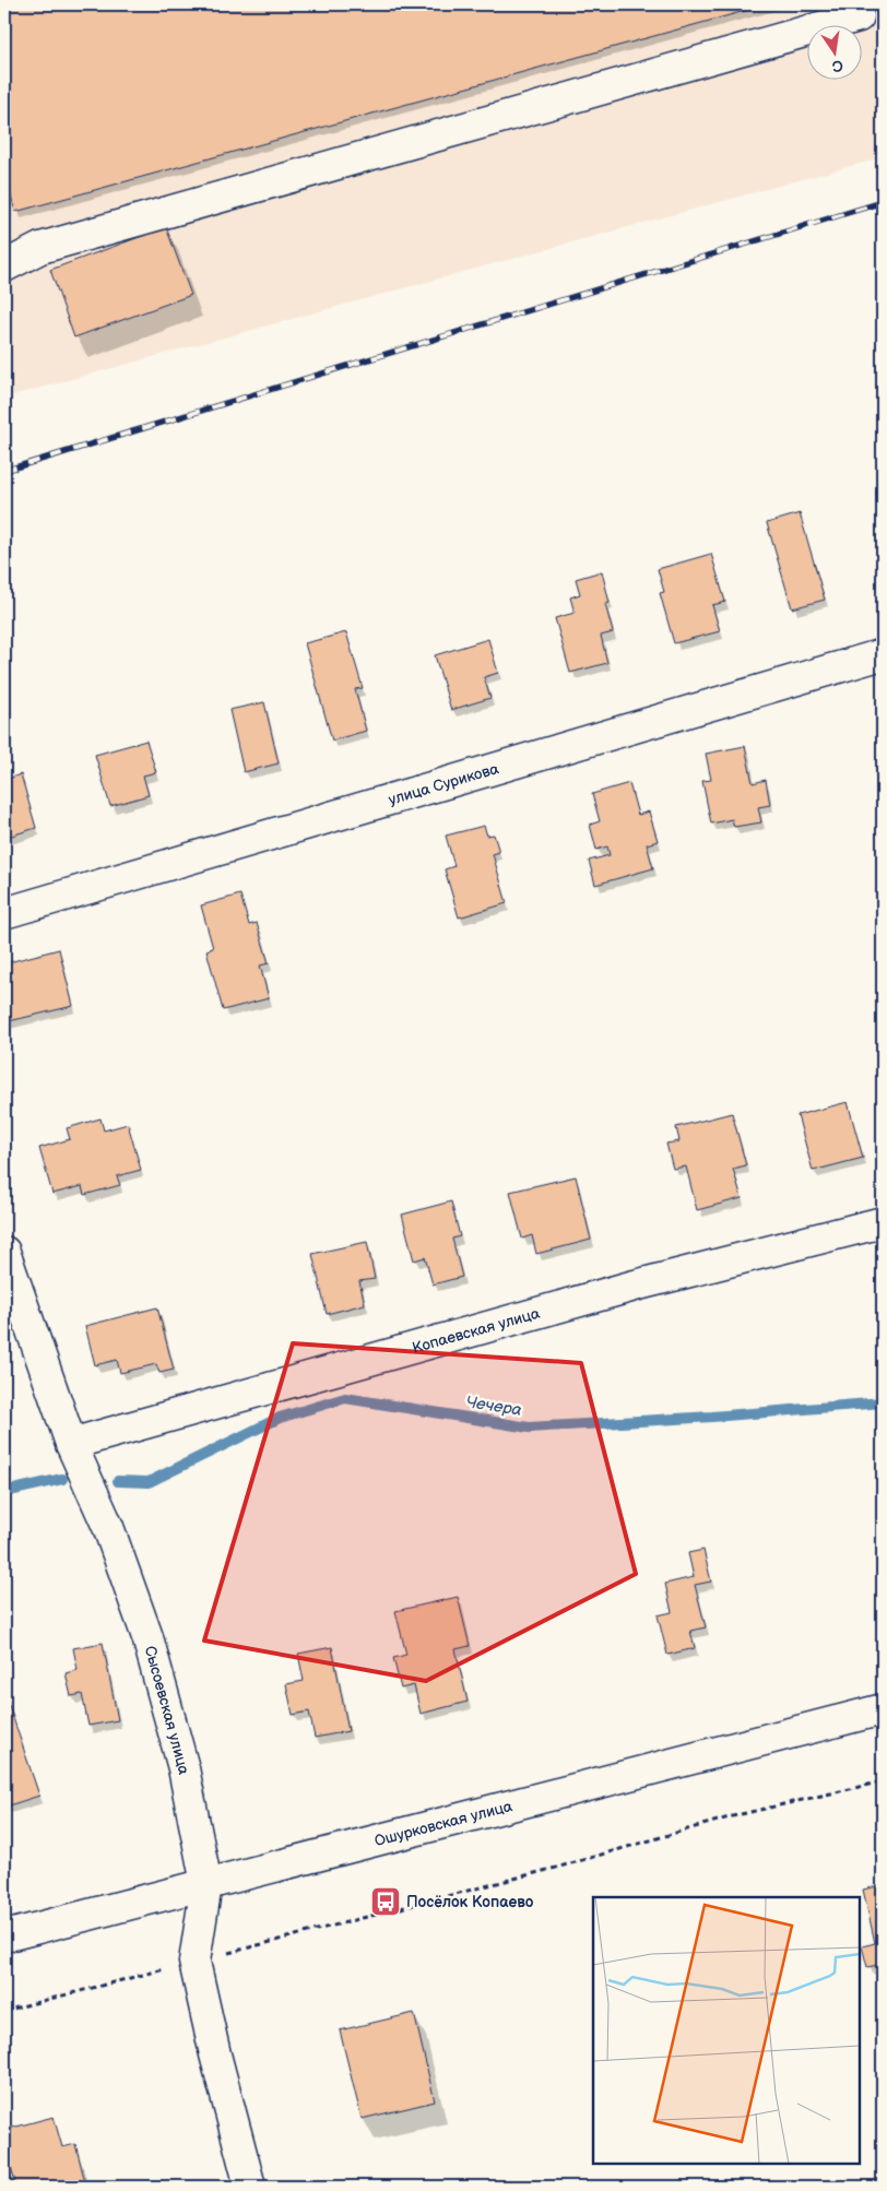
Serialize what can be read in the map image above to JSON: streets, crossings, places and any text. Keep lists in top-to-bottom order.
{
  "streets": {
    "street": [
      "улица Сурикова",
      "Копаевская улица",
      "Сысоевская улица",
      "Ошурковская улица"
    ]
  },
  "crossings": [
    ["Копаевская улица", "Сысоевская улица"],
    ["Сысоевская улица", "Ошурковская улица"]
  ],
  "water": ["Чечера"],
  "places": {
    "bus stop": ["Посёлок Копаево"]
  },
  "north": "bottom"
}
